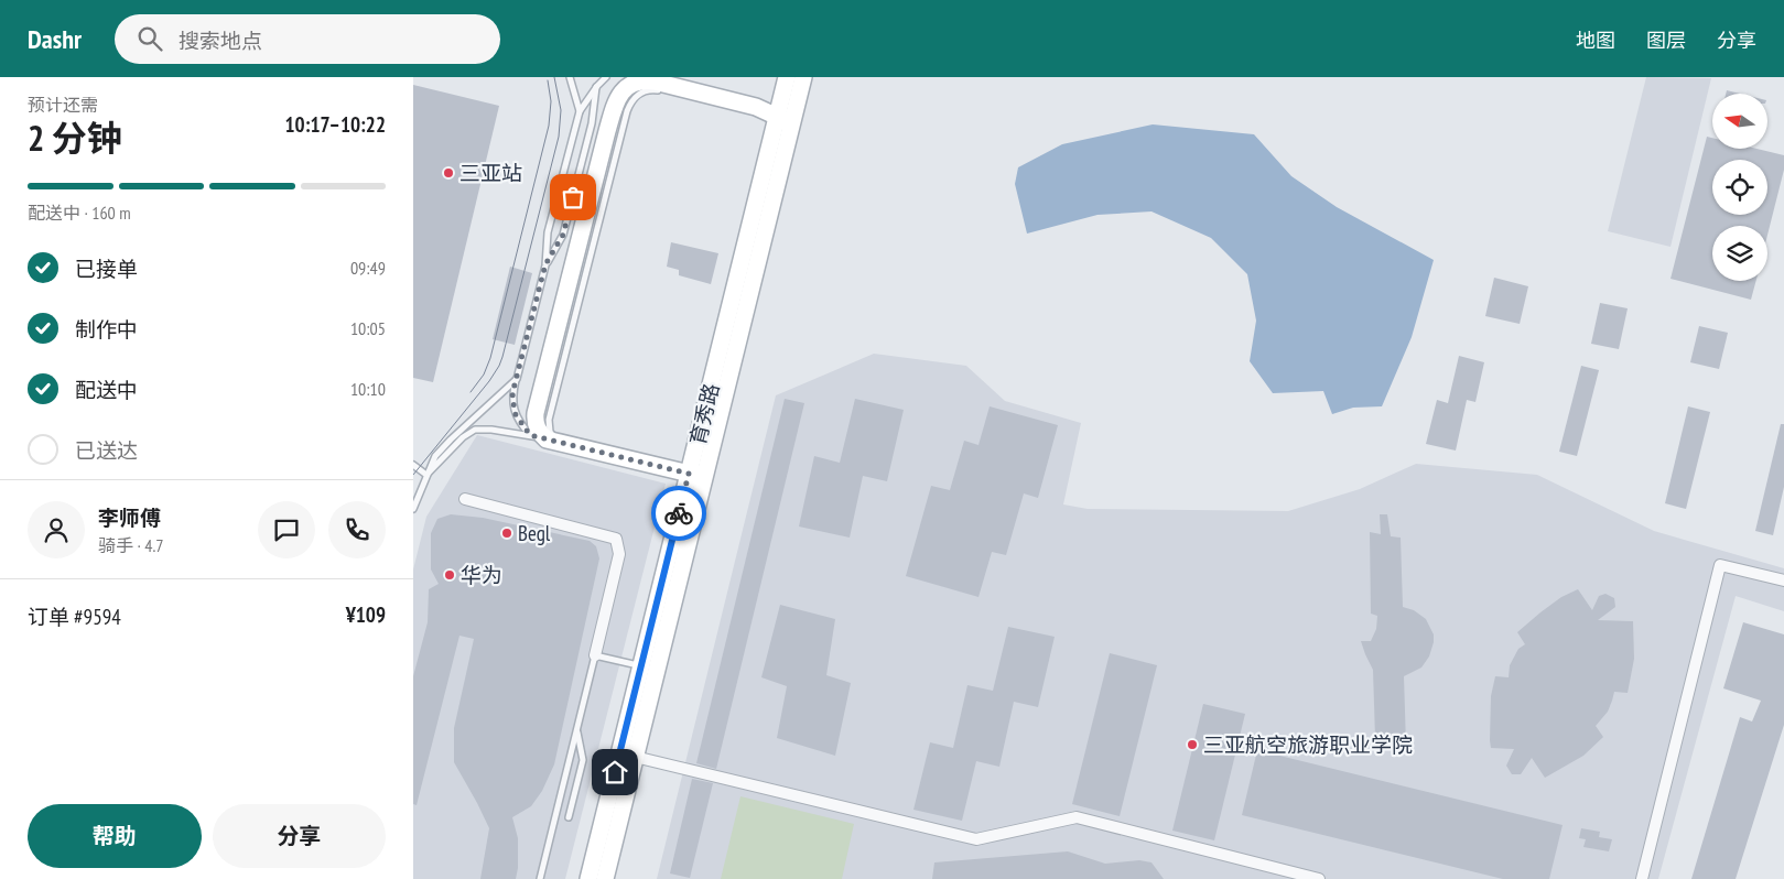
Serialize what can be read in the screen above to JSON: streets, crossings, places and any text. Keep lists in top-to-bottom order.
{
  "streets": {
    "main road": ["育秀路"]
  },
  "places": [
    "三亚站",
    "Begl",
    "华为",
    "三亚航空旅游职业学院"
  ],
  "north": "left",
  "page": {
    "header": "Dashr",
    "search": "搜索地点",
    "nav": ["地图", "图层", "分享"],
    "heading": ["2 分钟", "预计还需", "10:17–10:22"],
    "panel": [
      "李师傅",
      "骑手 · 4.7",
      "订单 #9594",
      "¥109"
    ],
    "bar": "配送中 · 160 m",
    "list": [
      ["已接单", "09:49"],
      ["制作中", "10:05"],
      ["配送中", "10:10"],
      "已送达"
    ],
    "buttons": ["帮助", "分享"]
  }
}
